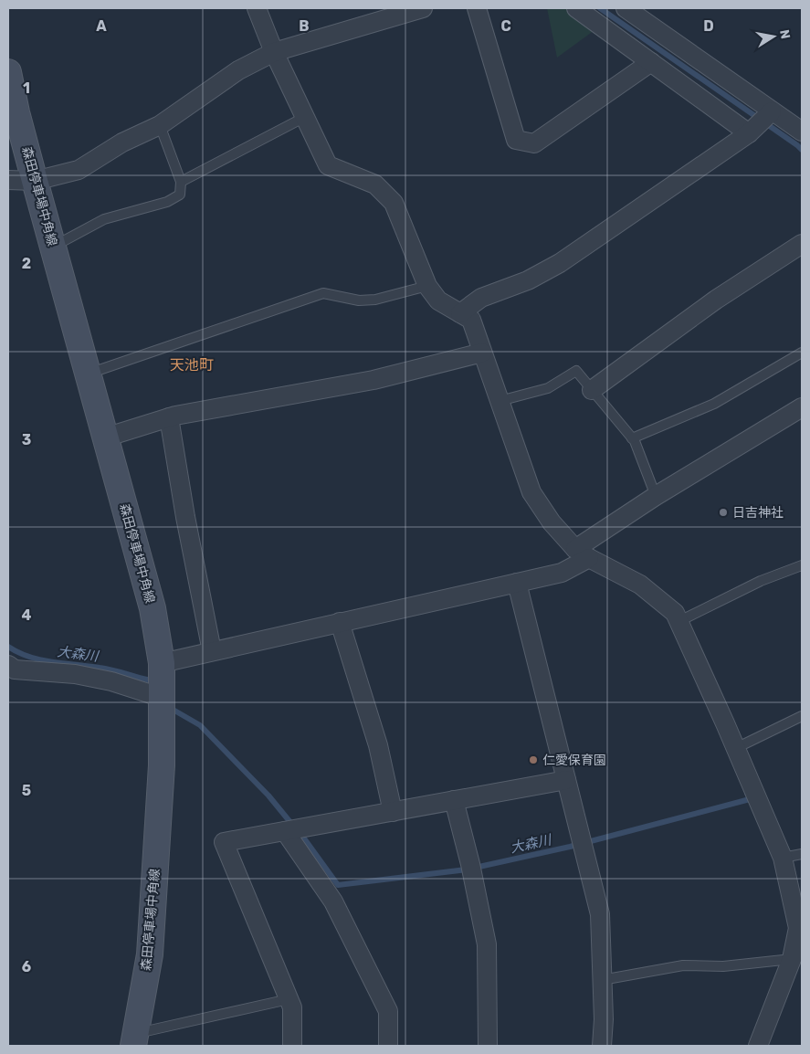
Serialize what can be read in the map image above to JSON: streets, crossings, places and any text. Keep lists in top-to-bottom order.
{
  "streets": {
    "main road": ["森田停車場中角線"]
  },
  "districts": ["天池町"],
  "water": ["大森川"],
  "places": ["日吉神社", "仁愛保育園"],
  "north": "right",
  "grid": {
    "columns": [
      "A",
      "B",
      "C",
      "D"
    ],
    "rows": [
      "1",
      "2",
      "3",
      "4",
      "5",
      "6"
    ]
  }
}
